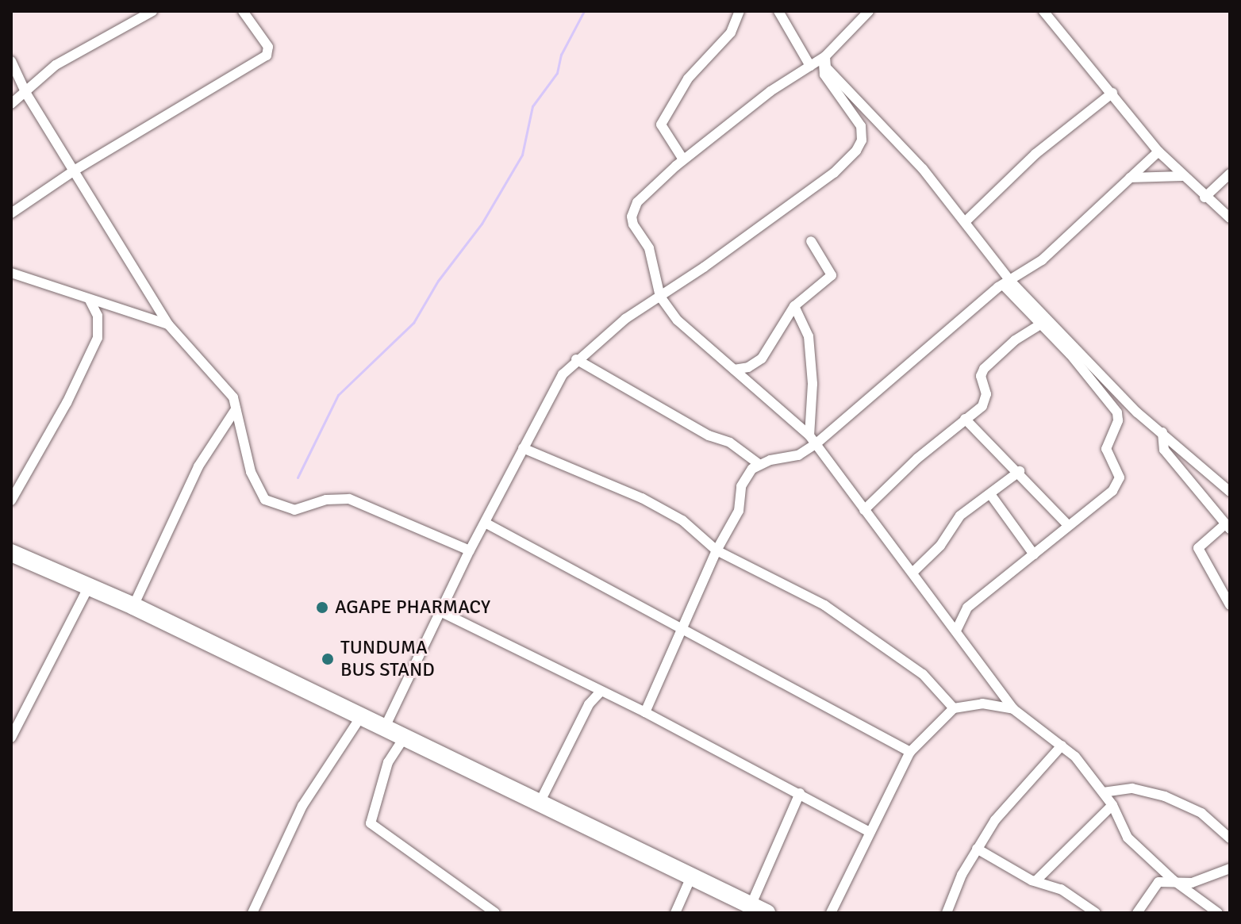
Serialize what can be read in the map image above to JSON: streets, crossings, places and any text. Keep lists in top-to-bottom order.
{
  "places": ["AGAPE PHARMACY", "TUNDUMA BUS STAND"]
}
